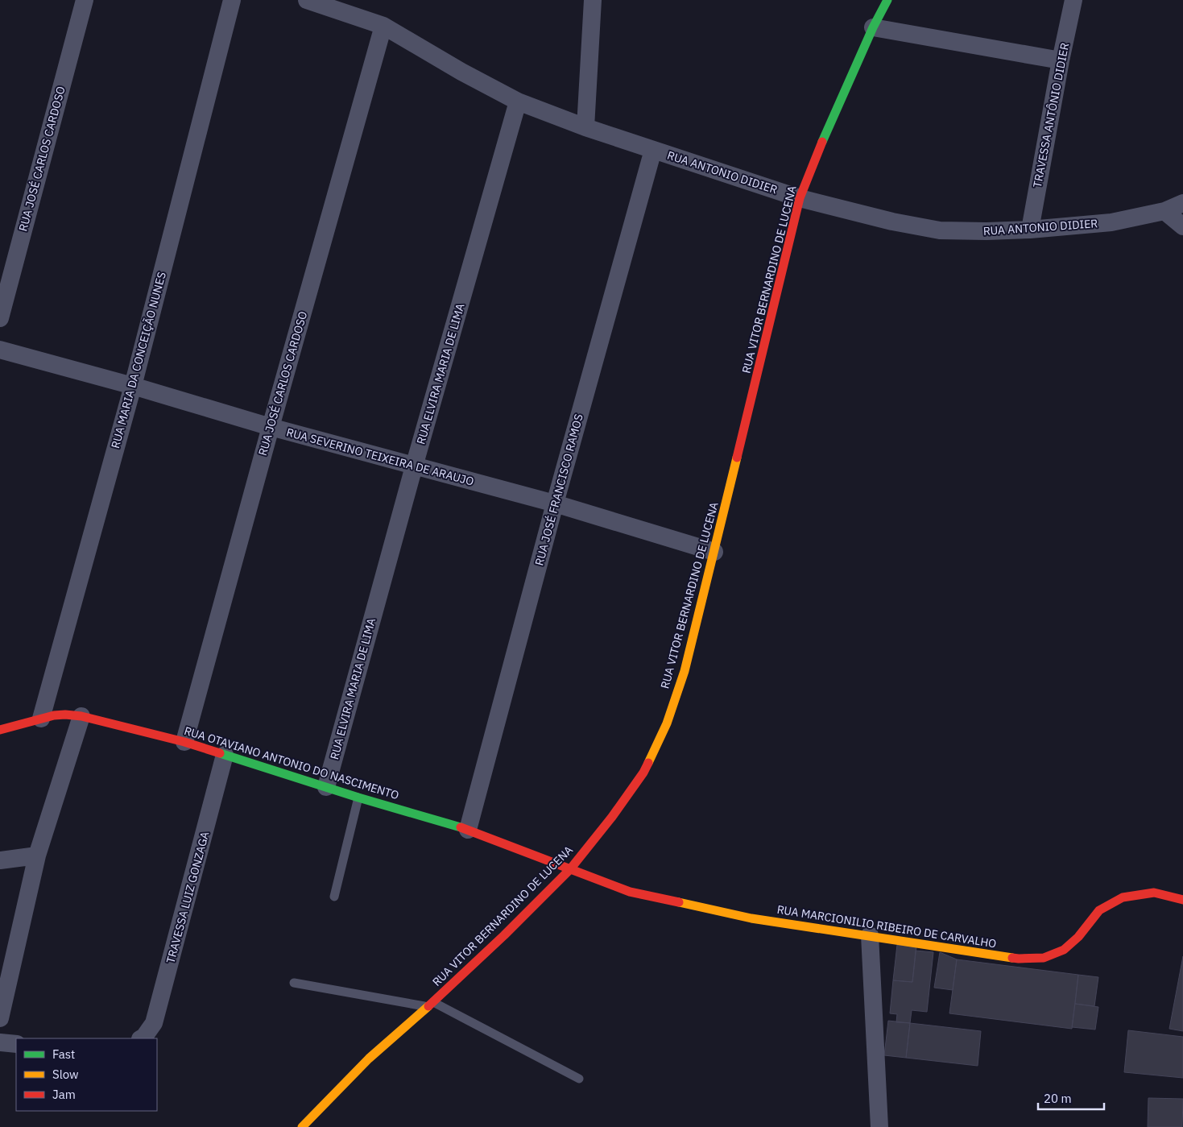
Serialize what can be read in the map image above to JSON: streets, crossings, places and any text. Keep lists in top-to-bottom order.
{
  "streets": {
    "street": [
      "TRAVESSA ANTÔNIO DIDIER",
      "RUA JOSÉ CARLOS CARDOSO",
      "RUA ANTONIO DIDIER",
      "RUA VITOR BERNARDINO DE LUCENA",
      "RUA MARIA DA CONCEIÇÃO NUNES",
      "RUA ELVIRA MARIA DE LIMA",
      "RUA SEVERINO TEIXEIRA DE ARAUJO",
      "RUA JOSÉ FRANCISCO RAMOS",
      "RUA OTAVIANO ANTONIO DO NASCIMENTO",
      "TRAVESSA LUIZ GONZAGA",
      "RUA MARCIONILIO RIBEIRO DE CARVALHO"
    ]
  },
  "crossings": [
    ["TRAVESSA ANTÔNIO DIDIER", "RUA ANTONIO DIDIER"],
    ["RUA JOSÉ CARLOS CARDOSO", "RUA ANTONIO DIDIER"],
    ["RUA JOSÉ CARLOS CARDOSO", "RUA SEVERINO TEIXEIRA DE ARAUJO"],
    ["RUA JOSÉ CARLOS CARDOSO", "RUA OTAVIANO ANTONIO DO NASCIMENTO"],
    ["RUA ANTONIO DIDIER", "RUA VITOR BERNARDINO DE LUCENA"],
    ["RUA ANTONIO DIDIER", "RUA ELVIRA MARIA DE LIMA"],
    ["RUA ANTONIO DIDIER", "RUA JOSÉ FRANCISCO RAMOS"],
    ["RUA VITOR BERNARDINO DE LUCENA", "RUA SEVERINO TEIXEIRA DE ARAUJO"],
    ["RUA VITOR BERNARDINO DE LUCENA", "RUA OTAVIANO ANTONIO DO NASCIMENTO"],
    ["RUA VITOR BERNARDINO DE LUCENA", "RUA MARCIONILIO RIBEIRO DE CARVALHO"],
    ["RUA MARIA DA CONCEIÇÃO NUNES", "RUA SEVERINO TEIXEIRA DE ARAUJO"],
    ["RUA MARIA DA CONCEIÇÃO NUNES", "RUA OTAVIANO ANTONIO DO NASCIMENTO"],
    ["RUA ELVIRA MARIA DE LIMA", "RUA SEVERINO TEIXEIRA DE ARAUJO"],
    ["RUA ELVIRA MARIA DE LIMA", "RUA OTAVIANO ANTONIO DO NASCIMENTO"],
    ["RUA SEVERINO TEIXEIRA DE ARAUJO", "RUA JOSÉ FRANCISCO RAMOS"],
    ["RUA JOSÉ FRANCISCO RAMOS", "RUA OTAVIANO ANTONIO DO NASCIMENTO"],
    ["RUA OTAVIANO ANTONIO DO NASCIMENTO", "TRAVESSA LUIZ GONZAGA"],
    ["RUA OTAVIANO ANTONIO DO NASCIMENTO", "RUA MARCIONILIO RIBEIRO DE CARVALHO"]
  ],
  "legend": ["Fast", "Slow", "Jam"],
  "scale_bar": "20 m"
}
